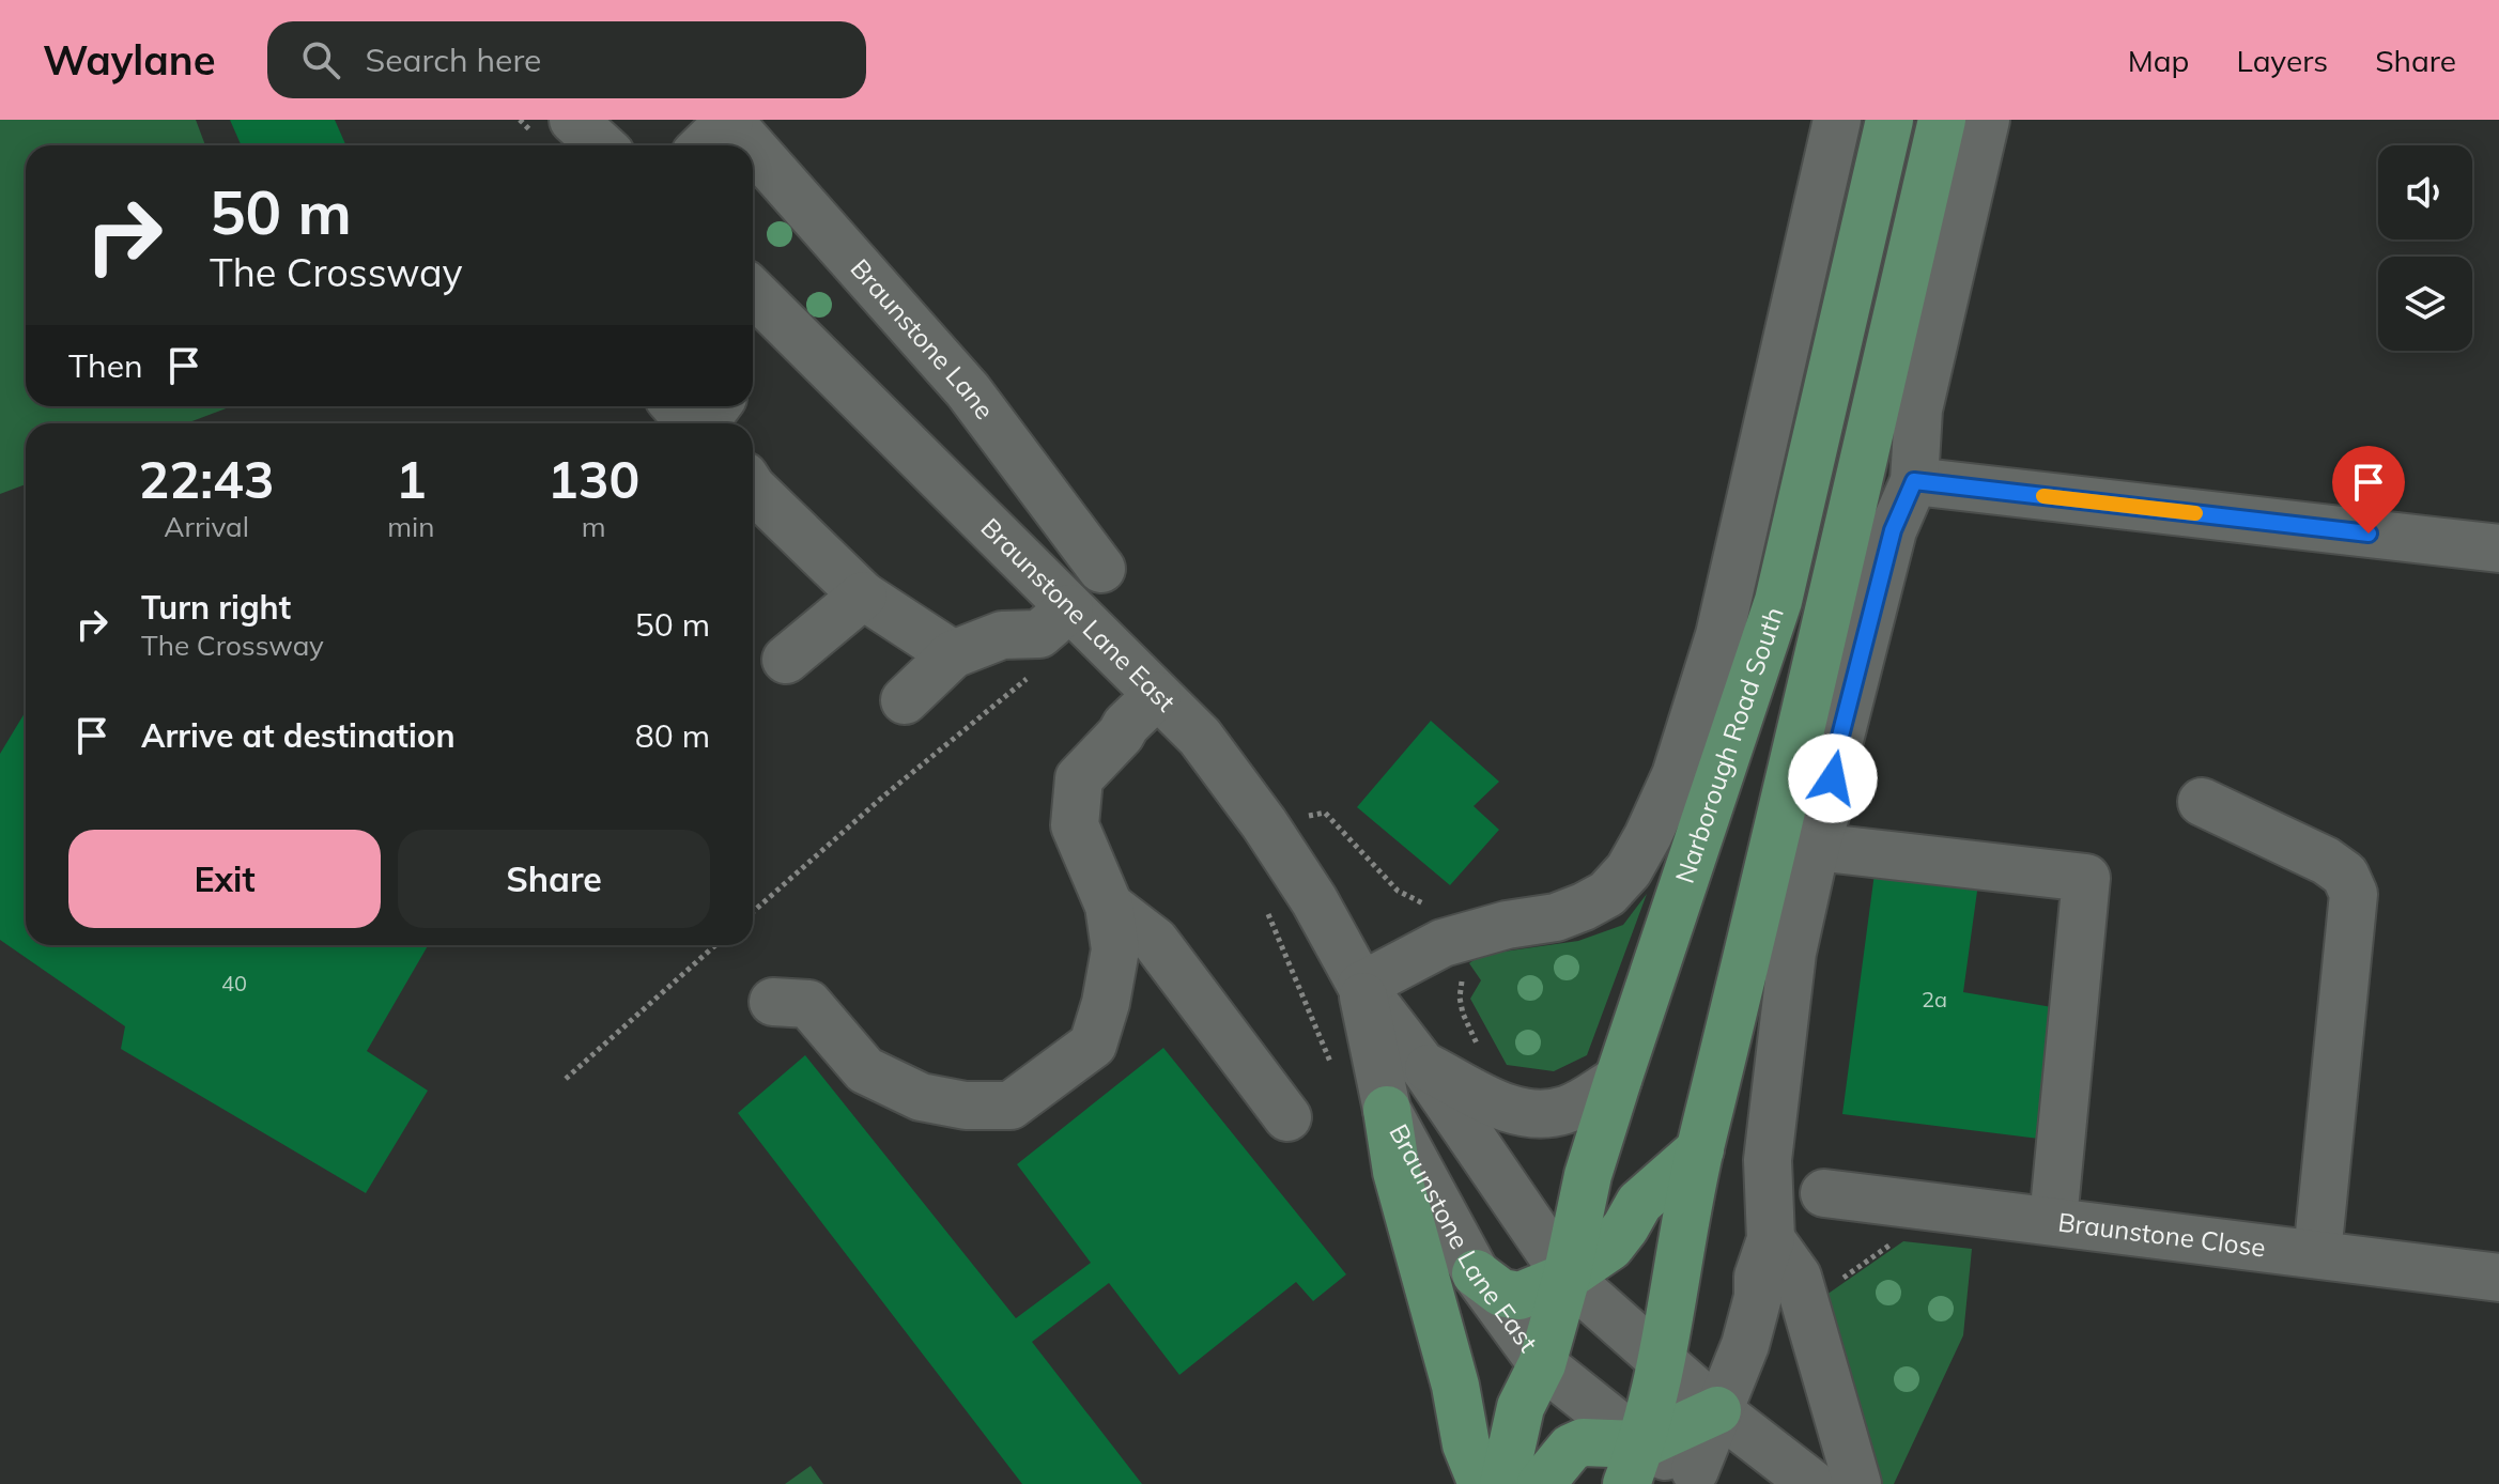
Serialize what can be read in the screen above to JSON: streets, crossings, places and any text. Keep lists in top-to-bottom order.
{
  "streets": {
    "main road": ["Narborough Road South"],
    "street": ["Braunstone Lane", "Braunstone Lane East", "Braunstone Close"]
  },
  "crossings": [
    ["Braunstone Lane East", "Narborough Road South"]
  ],
  "house_numbers": ["40", "2a"],
  "page": {
    "header": "Waylane",
    "search": "Search here",
    "nav": ["Map", "Layers", "Share"],
    "turn": ["50 m", "The Crossway"],
    "then": "Then",
    "eta": [
      "22:43",
      "Arrival",
      "1",
      "min",
      "130",
      "m"
    ],
    "list": [
      {
        "name": "Turn right",
        "note": "The Crossway",
        "value": "50 m"
      },
      {
        "name": "Arrive at destination",
        "value": "80 m"
      }
    ],
    "buttons": ["Exit", "Share"]
  }
}
